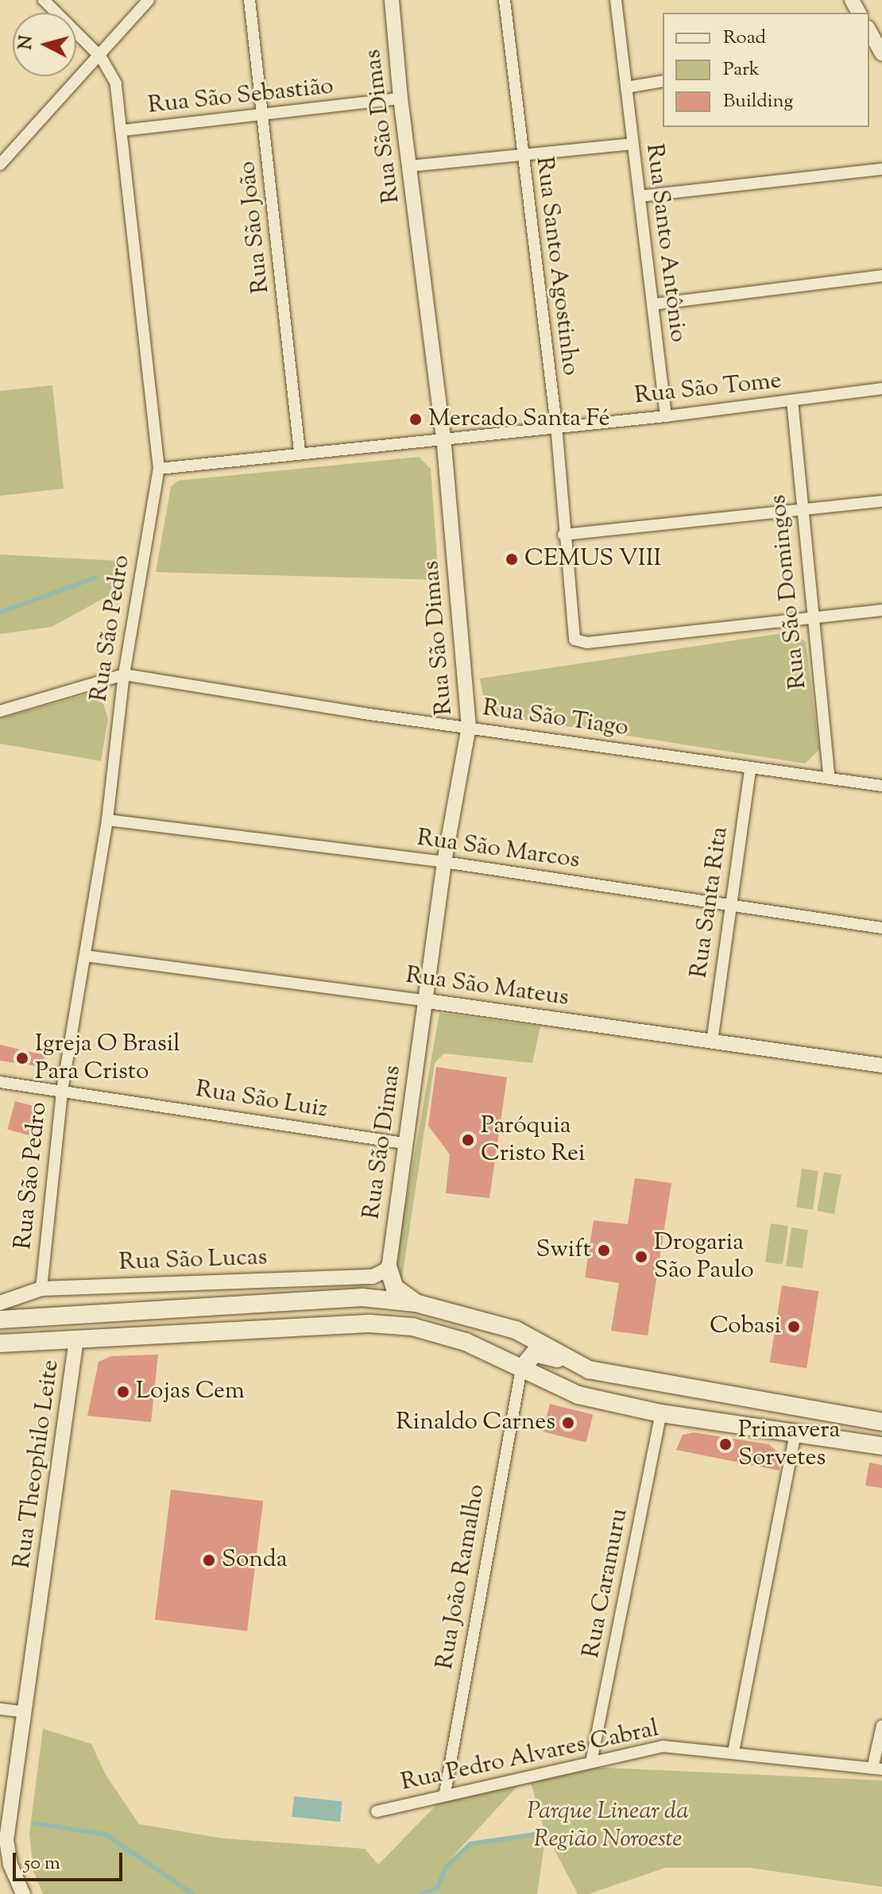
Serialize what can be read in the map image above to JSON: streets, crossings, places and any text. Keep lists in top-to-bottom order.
{
  "streets": {
    "street": [
      "Rua São Sebastião",
      "Rua São Dimas",
      "Rua São João",
      "Rua Santo Antônio",
      "Rua Santo Agostinho",
      "Rua São Tome",
      "Rua São Domingos",
      "Rua São Pedro",
      "Rua São Tiago",
      "Rua São Marcos",
      "Rua Santa Rita",
      "Rua São Mateus",
      "Rua São Luiz",
      "Rua São Lucas",
      "Rua Theophilo Leite",
      "Rua João Ramalho",
      "Rua Caramuru",
      "Rua Pedro Alvares Cabral"
    ]
  },
  "crossings": [
    ["Rua São Sebastião", "Rua São Dimas"],
    ["Rua São Sebastião", "Rua São João"],
    ["Rua São Sebastião", "Rua São Pedro"],
    ["Rua São Dimas", "Rua São Tome"],
    ["Rua São Dimas", "Rua São Tiago"],
    ["Rua São Dimas", "Rua São Marcos"],
    ["Rua São Dimas", "Rua São Mateus"],
    ["Rua São Dimas", "Rua São Luiz"],
    ["Rua São Dimas", "Rua São Lucas"],
    ["Rua São João", "Rua São Tome"],
    ["Rua Santo Antônio", "Rua São Tome"],
    ["Rua Santo Agostinho", "Rua São Tome"],
    ["Rua Santo Agostinho", "Rua São Domingos"],
    ["Rua São Tome", "Rua São Domingos"],
    ["Rua São Tome", "Rua São Pedro"],
    ["Rua São Domingos", "Rua São Tiago"],
    ["Rua São Pedro", "Rua São Tiago"],
    ["Rua São Pedro", "Rua São Marcos"],
    ["Rua São Pedro", "Rua São Mateus"],
    ["Rua São Pedro", "Rua São Luiz"],
    ["Rua São Pedro", "Rua São Lucas"],
    ["Rua São Tiago", "Rua Santa Rita"],
    ["Rua São Marcos", "Rua Santa Rita"],
    ["Rua Santa Rita", "Rua São Mateus"],
    ["Rua João Ramalho", "Rua Pedro Alvares Cabral"],
    ["Rua Caramuru", "Rua Pedro Alvares Cabral"]
  ],
  "parks": ["Parque Linear da Região Noroeste"],
  "places": [
    "Mercado Santa Fé",
    "CEMUS VIII",
    "Igreja O Brasil Para Cristo",
    "Paróquia Cristo Rei",
    "Swift",
    "Drogaria São Paulo",
    "Cobasi",
    "Lojas Cem",
    "Rinaldo Carnes",
    "Primavera Sorvetes",
    "Sonda"
  ],
  "legend": ["Road", "Park", "Building"],
  "scale_bar": "50 m",
  "north": "left"
}
